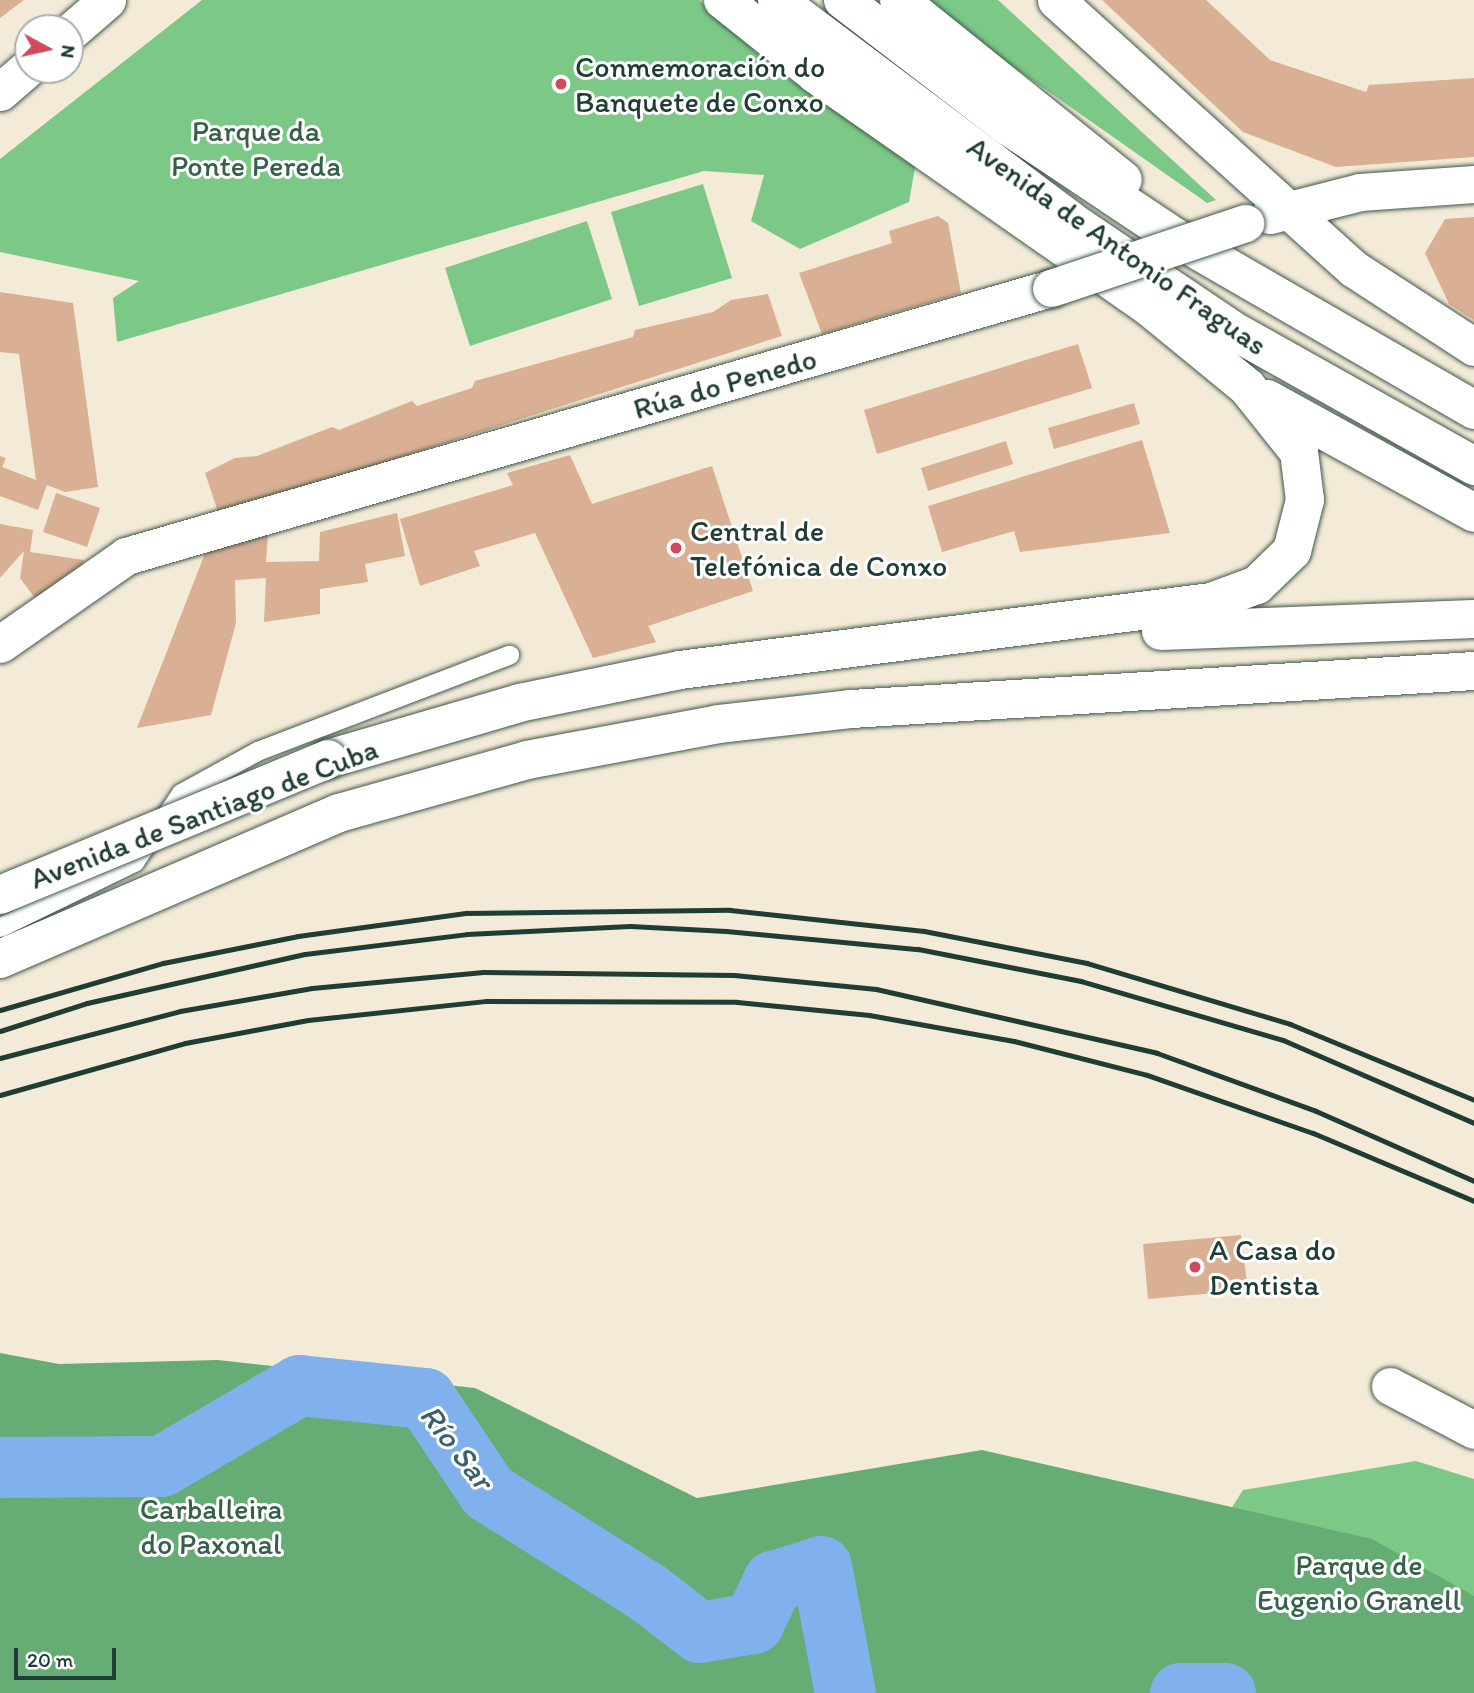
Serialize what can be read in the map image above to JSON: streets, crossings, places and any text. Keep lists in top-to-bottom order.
{
  "streets": {
    "highway": ["Avenida de Antonio Fraguas", "Avenida de Santiago de Cuba"],
    "street": ["Rúa do Penedo"]
  },
  "water": ["Río Sar"],
  "parks": ["Parque da Ponte Pereda", "Carballeira do Paxonal", "Parque de Eugenio Granell"],
  "places": ["Conmemoración do Banquete de Conxo", "Central de Telefónica de Conxo", "A Casa do Dentista"],
  "scale_bar": "20 m",
  "north": "right"
}
